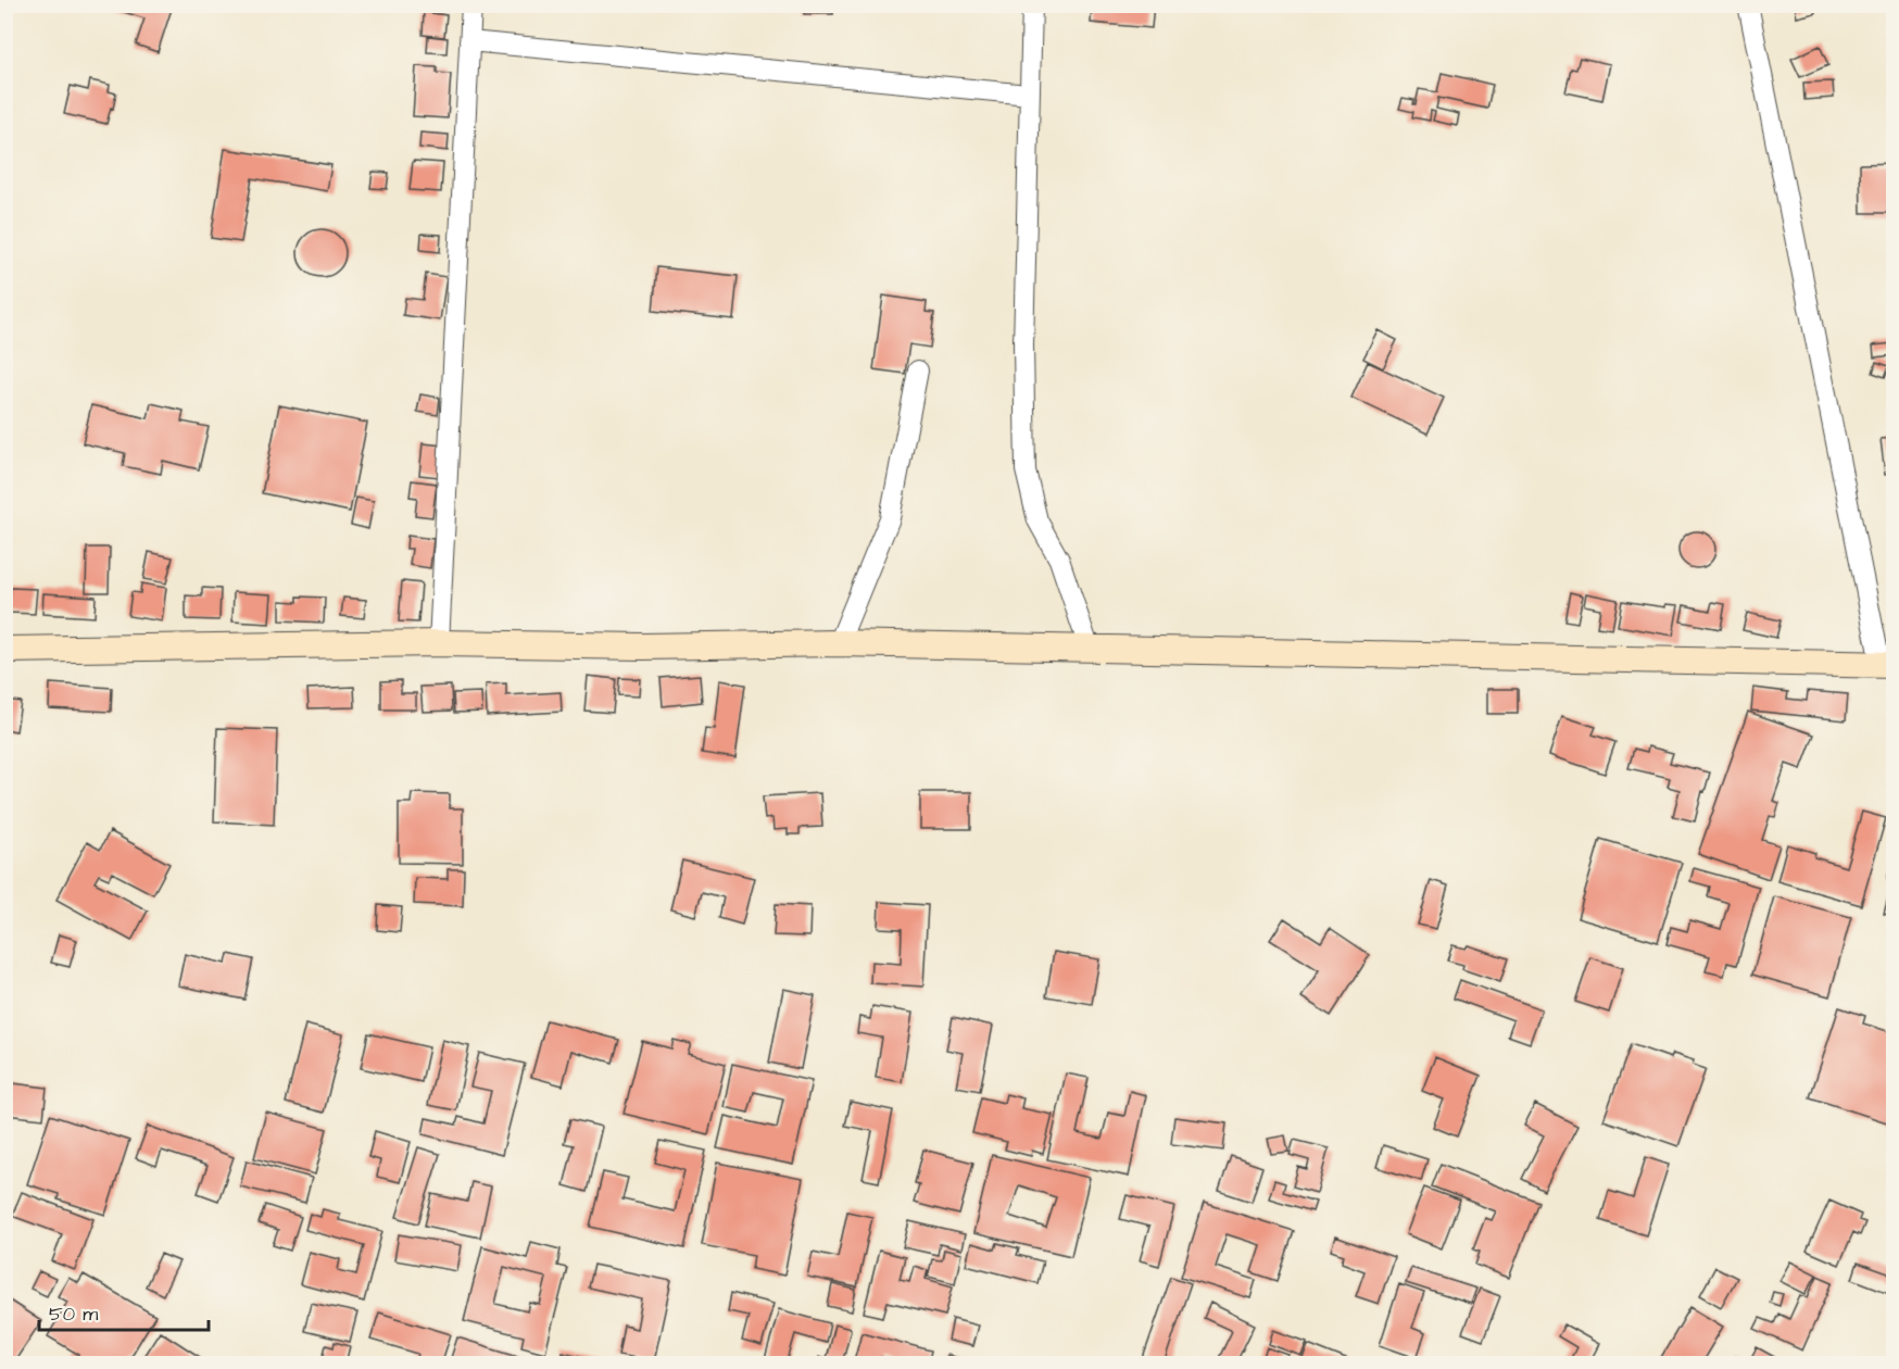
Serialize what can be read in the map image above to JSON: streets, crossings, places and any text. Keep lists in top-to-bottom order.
{
  "scale_bar": "50 m"
}
